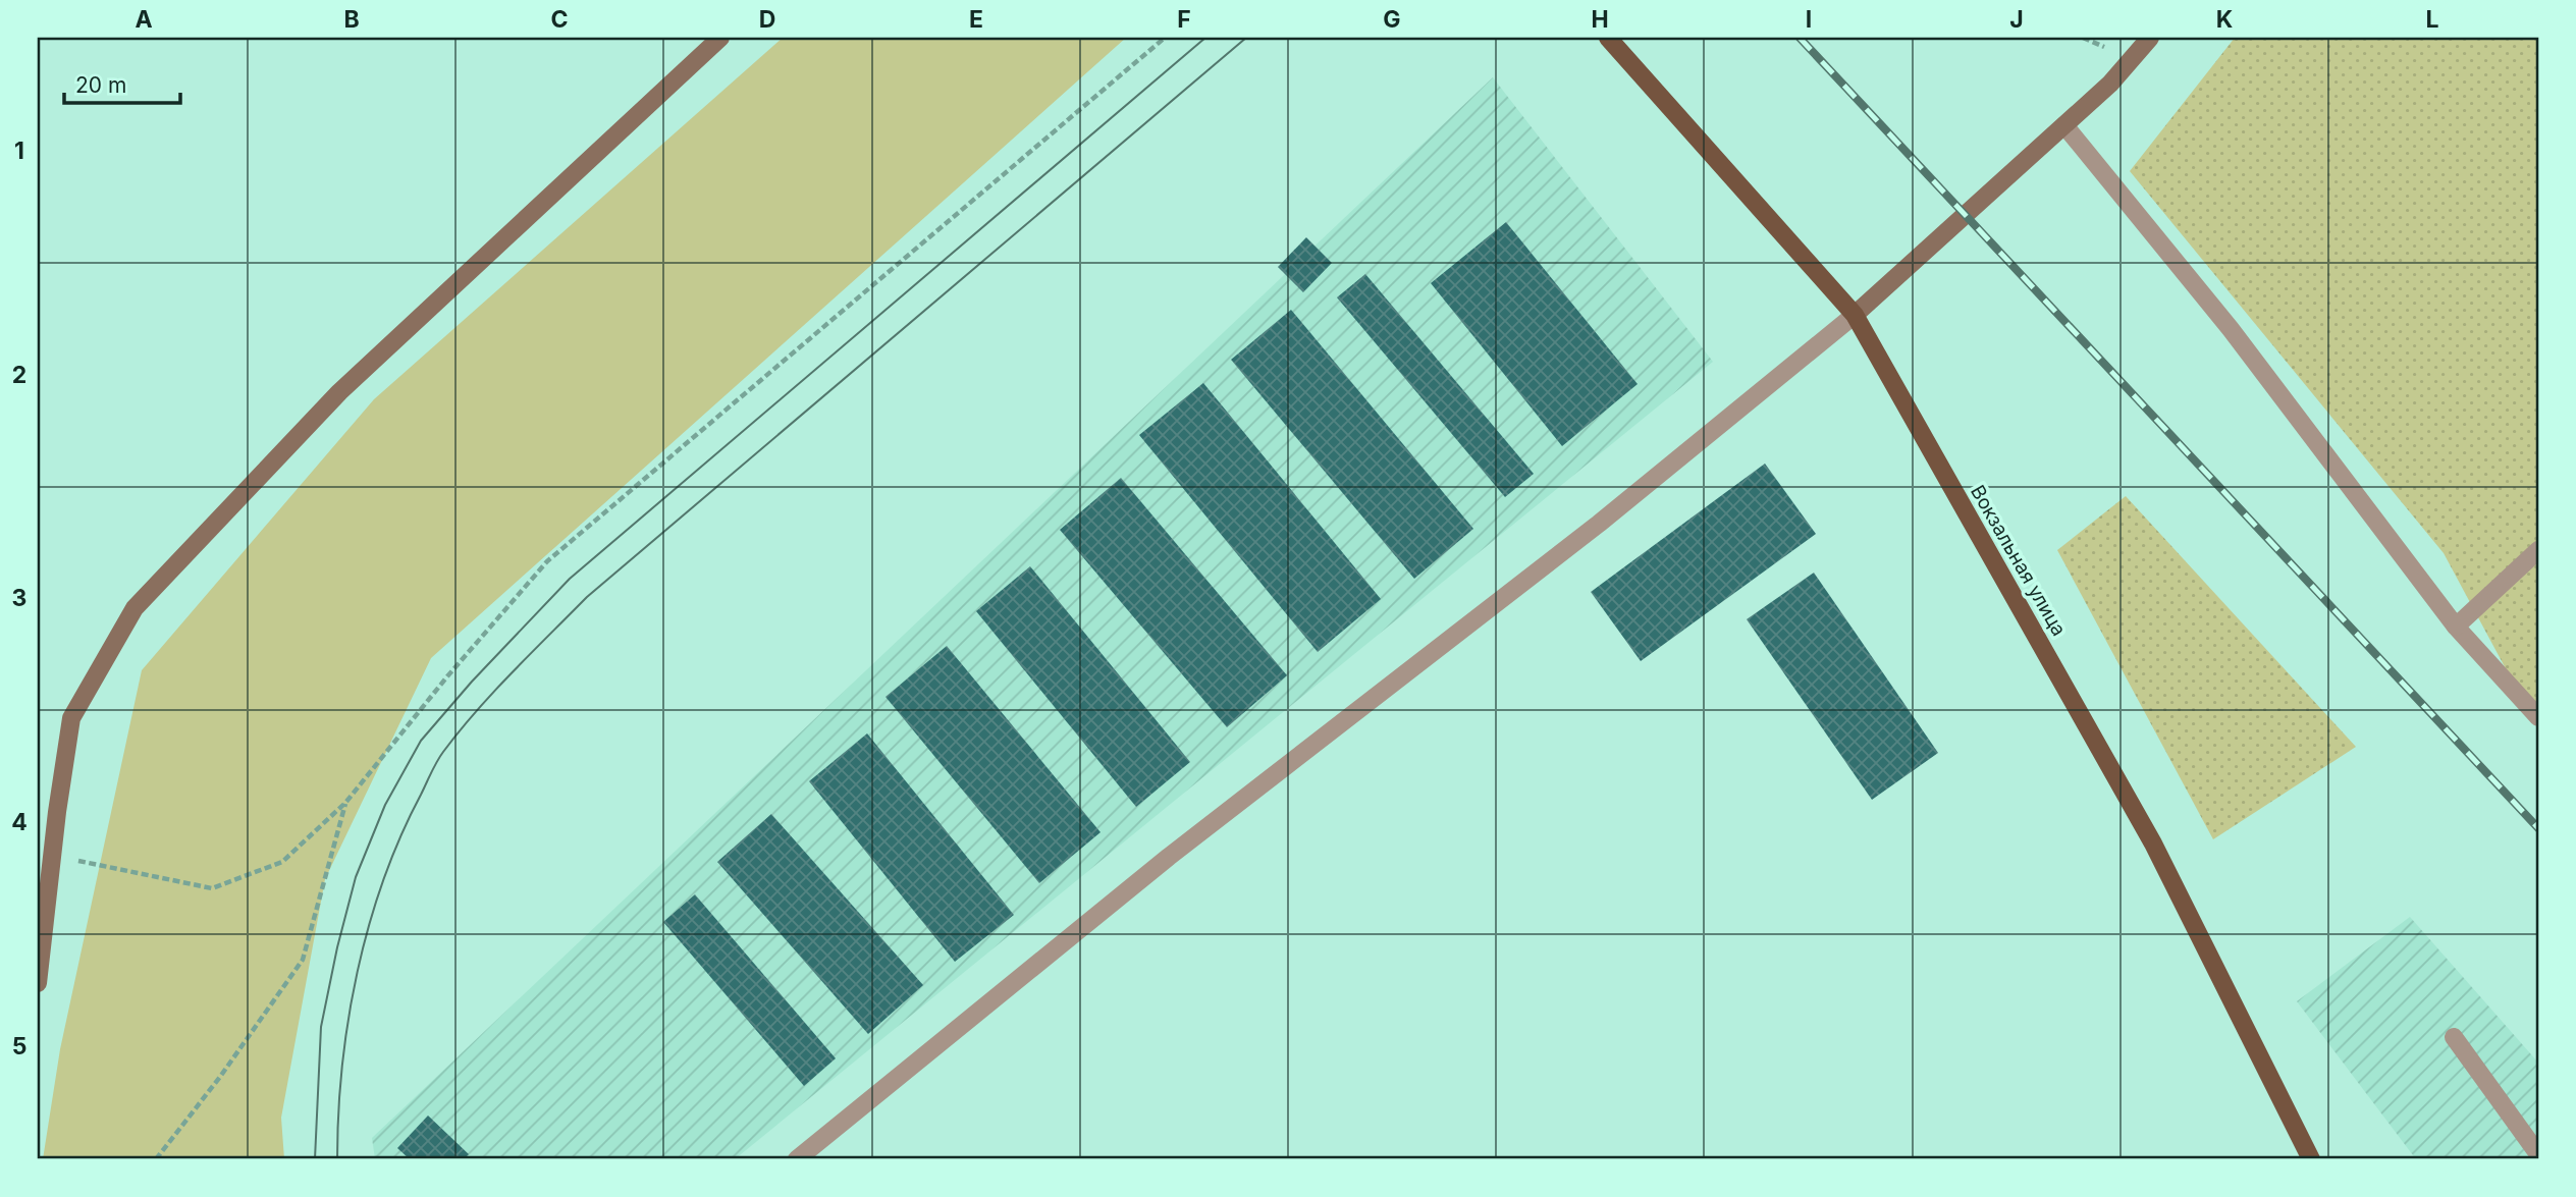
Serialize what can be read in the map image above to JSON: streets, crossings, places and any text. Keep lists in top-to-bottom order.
{
  "streets": {
    "main road": ["Вокзальная улица"]
  },
  "scale_bar": "20 m",
  "grid": {
    "columns": [
      "A",
      "B",
      "C",
      "D",
      "E",
      "F",
      "G",
      "H",
      "I",
      "J",
      "K",
      "L"
    ],
    "rows": [
      "1",
      "2",
      "3",
      "4",
      "5"
    ]
  }
}
